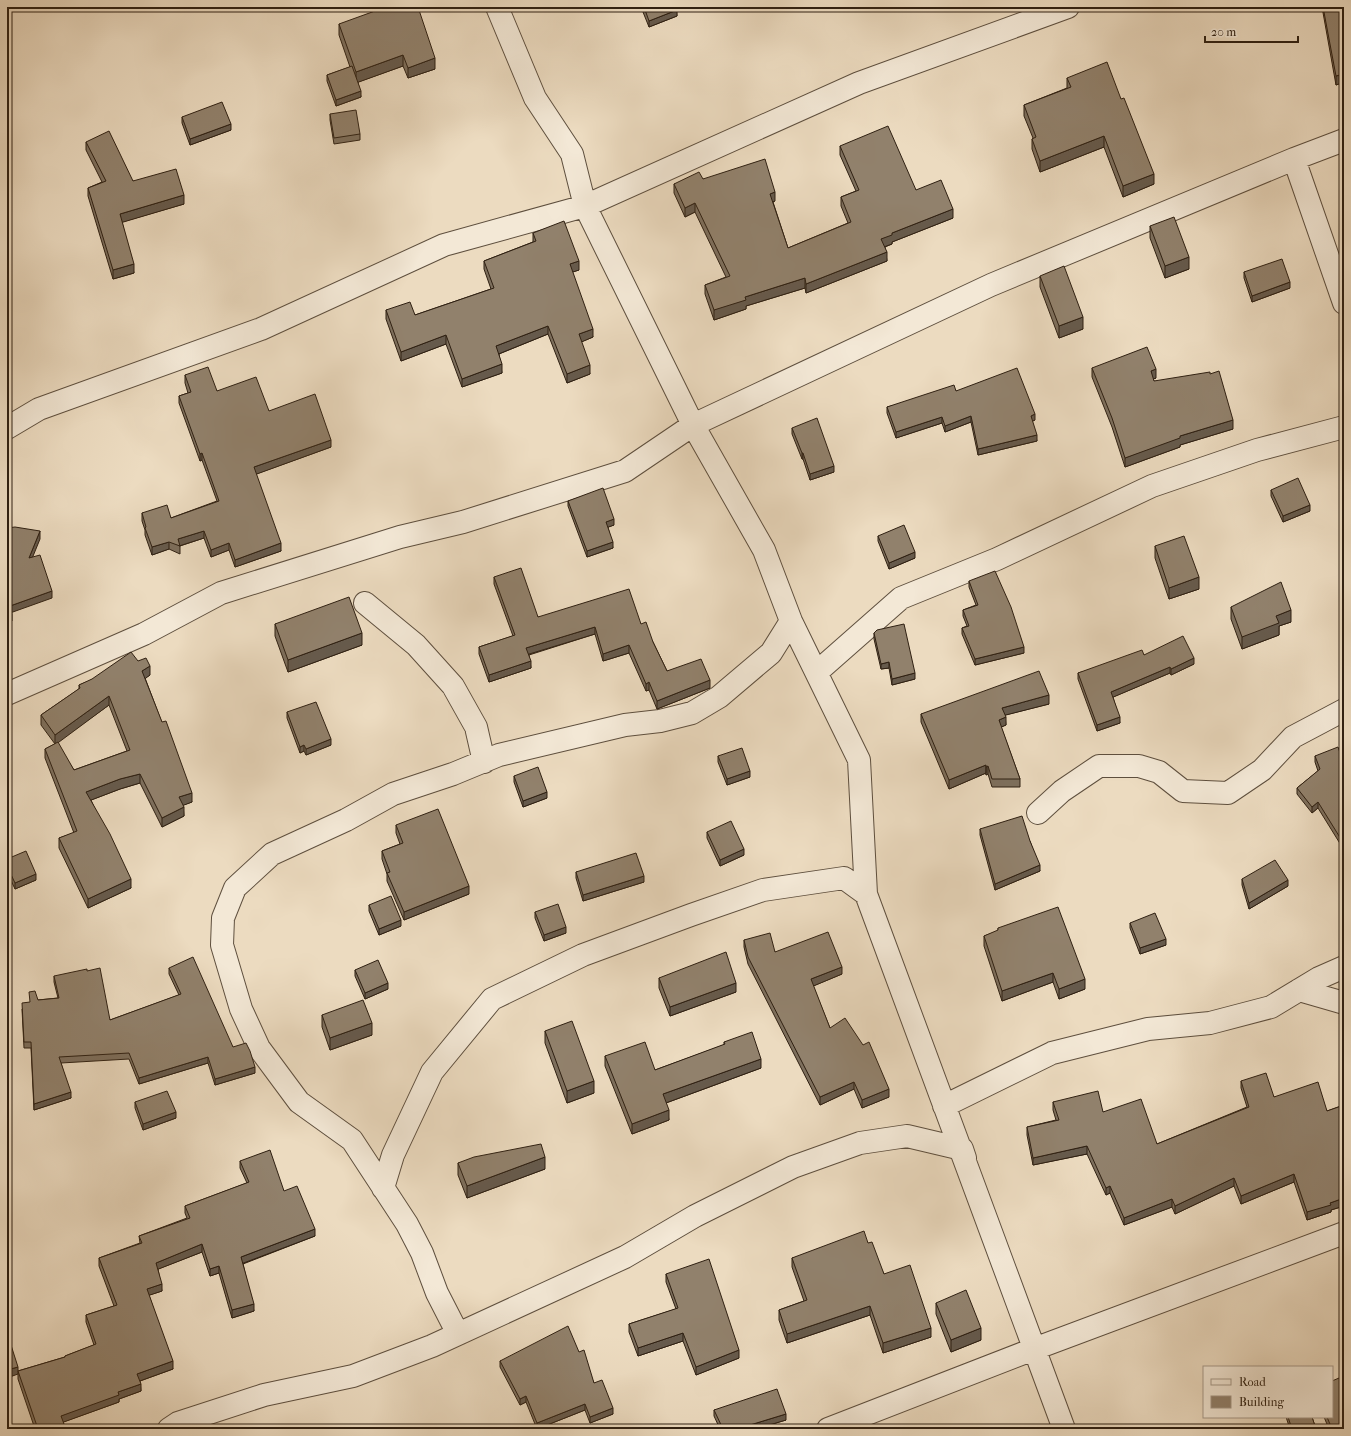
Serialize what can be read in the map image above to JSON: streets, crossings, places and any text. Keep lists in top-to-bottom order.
{
  "legend": ["Road", "Building"],
  "scale_bar": "20 m"
}
